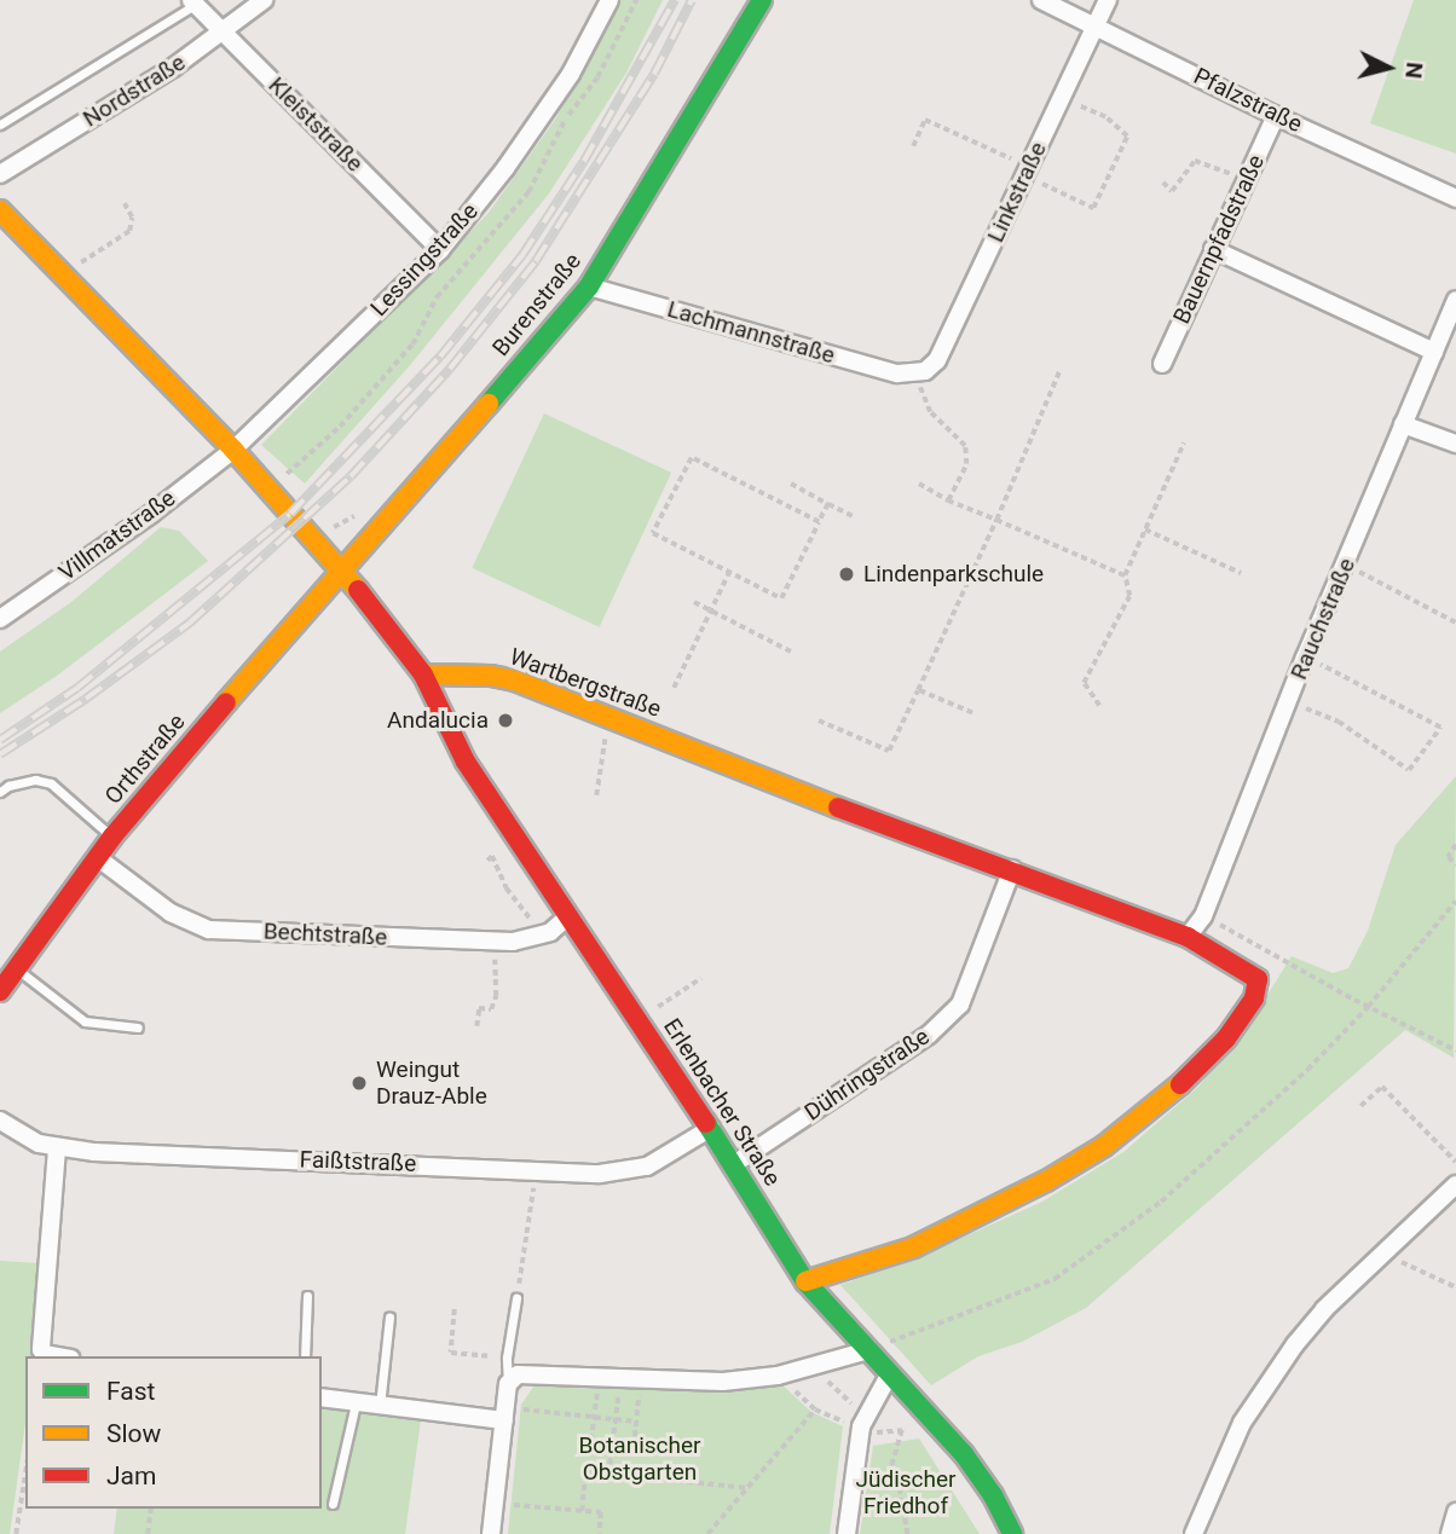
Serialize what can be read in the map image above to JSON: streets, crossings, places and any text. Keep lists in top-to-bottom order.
{
  "streets": {
    "street": [
      "Nordstraße",
      "Pfalzstraße",
      "Kleiststraße",
      "Linkstraße",
      "Bauernpfadstraße",
      "Lessingstraße",
      "Burenstraße",
      "Lachmannstraße",
      "Villmatstraße",
      "Rauchstraße",
      "Wartbergstraße",
      "Orthstraße",
      "Bechtstraße",
      "Dühringstraße",
      "Erlenbacher Straße",
      "Faißtstraße"
    ]
  },
  "crossings": [
    ["Nordstraße", "Kleiststraße"],
    ["Pfalzstraße", "Linkstraße"],
    ["Pfalzstraße", "Bauernpfadstraße"],
    ["Kleiststraße", "Lessingstraße"],
    ["Linkstraße", "Lachmannstraße"],
    ["Lessingstraße", "Villmatstraße"],
    ["Burenstraße", "Lachmannstraße"],
    ["Burenstraße", "Orthstraße"],
    ["Rauchstraße", "Wartbergstraße"],
    ["Wartbergstraße", "Dühringstraße"],
    ["Wartbergstraße", "Erlenbacher Straße"],
    ["Orthstraße", "Bechtstraße"],
    ["Bechtstraße", "Erlenbacher Straße"],
    ["Dühringstraße", "Erlenbacher Straße"],
    ["Erlenbacher Straße", "Faißtstraße"]
  ],
  "parks": ["Botanischer Obstgarten", "Jüdischer Friedhof"],
  "places": ["Lindenparkschule", "Andalucia", "Weingut Drauz-Able"],
  "legend": ["Fast", "Slow", "Jam"],
  "north": "right"
}
